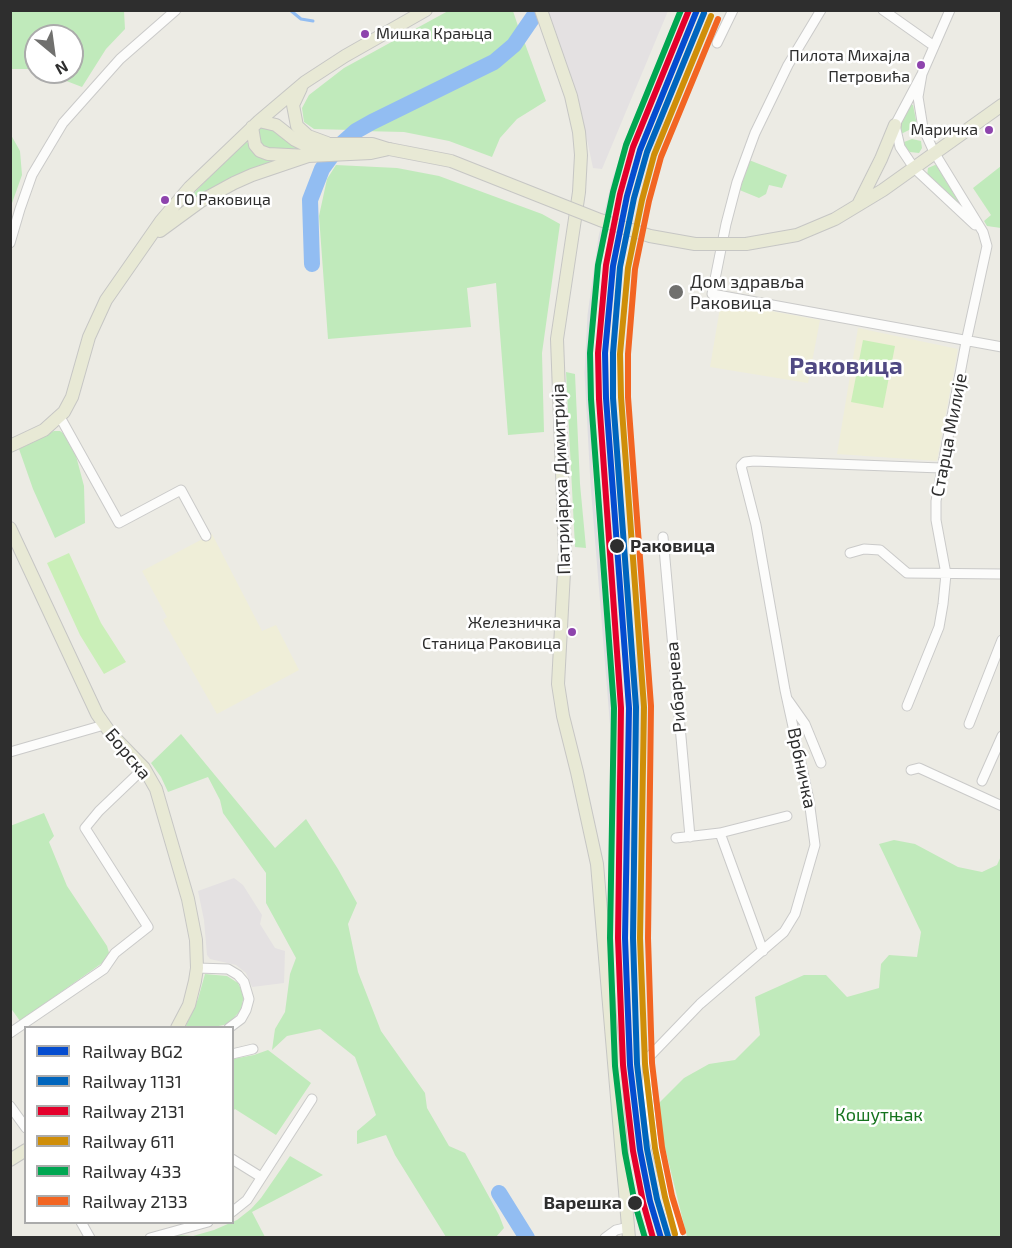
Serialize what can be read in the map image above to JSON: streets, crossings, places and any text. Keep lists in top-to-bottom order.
{
  "streets": {
    "main road": ["Патријарха Димитрија", "Борска"],
    "street": ["Старца Милије", "Рибарчева", "Врбничка"]
  },
  "crossings": [
    ["Старца Милије", "Врбничка"]
  ],
  "districts": ["Раковица"],
  "parks": ["Кошутњак"],
  "places": [
    "Мишка Крањца",
    "Пилота Михајла Петровића",
    "Маричка",
    "ГО Раковица",
    "Дом здравља Раковица",
    "Раковица",
    "Железничка Станица Раковица",
    "Варешка"
  ],
  "lines": [
    "rail line BG2",
    "rail line 2131",
    "rail line 433",
    "rail line 1131",
    "rail line 611",
    "rail line 2133"
  ],
  "legend": [
    "Railway BG2",
    "Railway 1131",
    "Railway 2131",
    "Railway 611",
    "Railway 433",
    "Railway 2133"
  ],
  "north": "bottom right"
}
